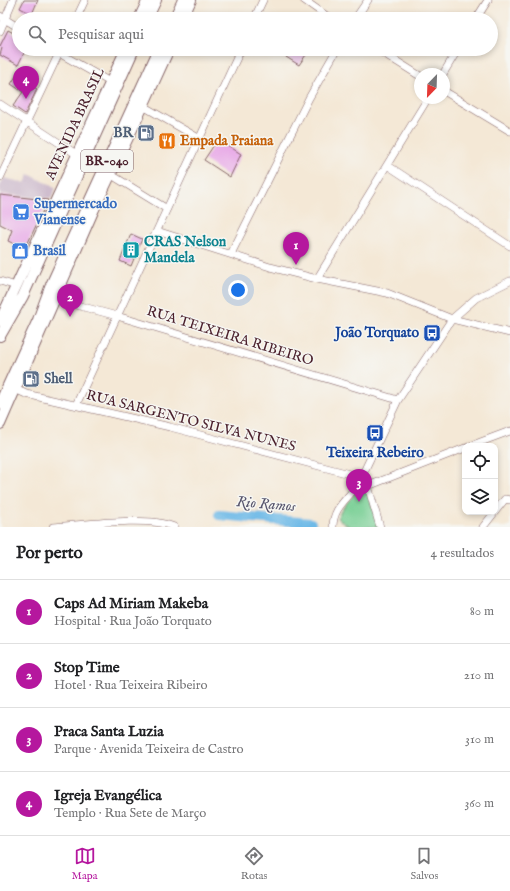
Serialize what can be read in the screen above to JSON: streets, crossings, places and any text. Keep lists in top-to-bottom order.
{
  "streets": {
    "highway": ["AVENIDA BRASIL", "BR-040"],
    "street": ["RUA TEIXEIRA RIBEIRO", "RUA SARGENTO SILVA NUNES"]
  },
  "water": ["Rio Ramos"],
  "places": {
    "fuel station": ["BR", "Shell"],
    "restaurant": ["Empada Praiana"],
    "supermarket": ["Supermercado Vianense"],
    "building": ["CRAS Nelson Mandela"],
    "shop": ["Brasil"],
    "bus stop": ["João Torquato", "Teixeira Rebeiro"]
  },
  "north": "bottom left",
  "page": {
    "search": "Pesquisar aqui",
    "pins": [
      "4",
      "1",
      "2",
      "3"
    ],
    "heading": ["Por perto", "4 resultados"],
    "list": [
      {
        "mark": "1",
        "name": "Caps Ad Miriam Makeba",
        "note": "Hospital · Rua João Torquato",
        "value": "80 m"
      },
      {
        "mark": "2",
        "name": "Stop Time",
        "note": "Hotel · Rua Teixeira Ribeiro",
        "value": "210 m"
      },
      {
        "mark": "3",
        "name": "Praca Santa Luzia",
        "note": "Parque · Avenida Teixeira de Castro",
        "value": "310 m"
      },
      {
        "mark": "4",
        "name": "Igreja Evangélica",
        "note": "Templo · Rua Sete de Março",
        "value": "360 m"
      }
    ],
    "nav": ["Mapa", "Rotas", "Salvos"]
  }
}
